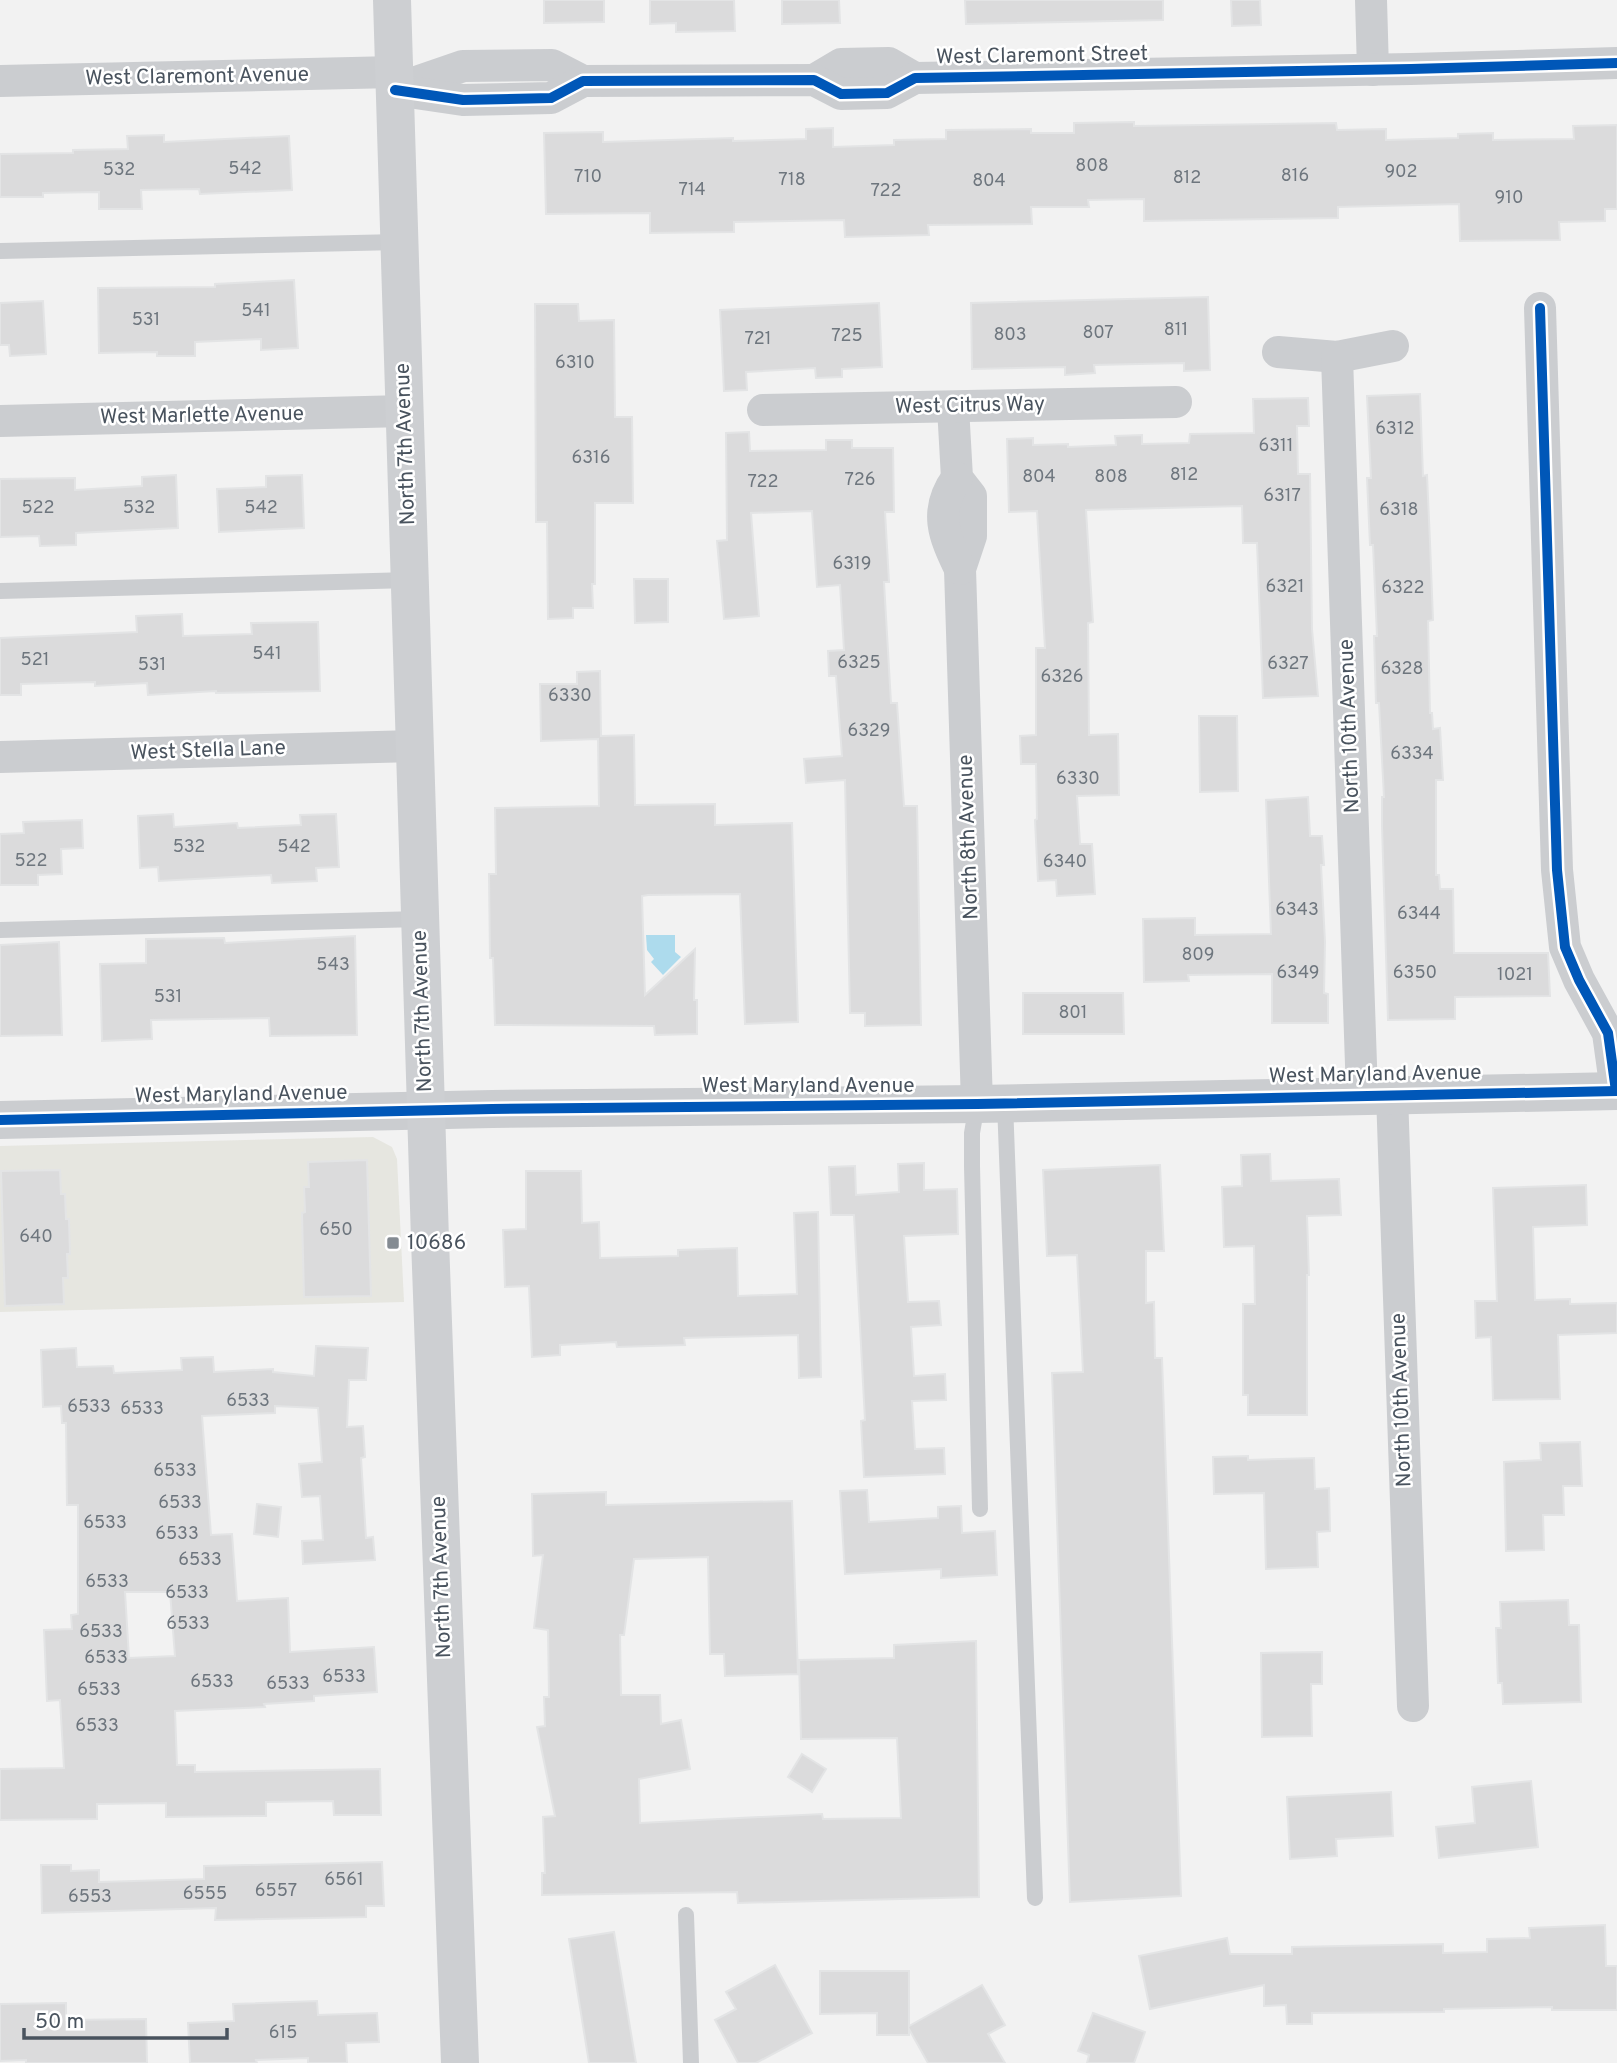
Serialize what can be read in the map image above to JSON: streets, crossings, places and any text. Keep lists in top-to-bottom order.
{
  "streets": {
    "main road": ["North 7th Avenue"],
    "street": [
      "West Claremont Street",
      "West Claremont Avenue",
      "West Citrus Way",
      "West Marlette Avenue",
      "North 10th Avenue",
      "West Stella Lane",
      "North 8th Avenue",
      "West Maryland Avenue"
    ]
  },
  "crossings": [
    ["West Claremont Street", "West Claremont Avenue"],
    ["West Claremont Street", "North 7th Avenue"],
    ["West Claremont Avenue", "North 7th Avenue"],
    ["West Citrus Way", "North 8th Avenue"],
    ["West Marlette Avenue", "North 7th Avenue"],
    ["North 7th Avenue", "West Stella Lane"],
    ["North 7th Avenue", "West Maryland Avenue"],
    ["North 10th Avenue", "West Maryland Avenue"],
    ["North 8th Avenue", "West Maryland Avenue"]
  ],
  "places": {
    "transit": ["10686"]
  },
  "house_numbers": [
    "808",
    "542",
    "532",
    "902",
    "816",
    "710",
    "812",
    "718",
    "804",
    "714",
    "722",
    "910",
    "541",
    "531",
    "811",
    "807",
    "803",
    "725",
    "721",
    "6310",
    "6312",
    "6311",
    "6316",
    "812",
    "804",
    "808",
    "726",
    "722",
    "6317",
    "522",
    "532",
    "542",
    "6318",
    "6319",
    "6321",
    "6322",
    "541",
    "521",
    "6325",
    "6327",
    "531",
    "6328",
    "6326",
    "6330",
    "6329",
    "6334",
    "6330",
    "532",
    "542",
    "522",
    "6340",
    "6343",
    "6344",
    "809",
    "543",
    "6349",
    "6350",
    "1021",
    "531",
    "801",
    "650",
    "640",
    "6533",
    "6533",
    "6533",
    "6533",
    "6533",
    "6533",
    "6533",
    "6533",
    "6533",
    "6533",
    "6533",
    "6533",
    "6533",
    "6533",
    "6533",
    "6533",
    "6533",
    "6533",
    "6561",
    "6557",
    "6555",
    "6553",
    "615"
  ],
  "scale_bar": "50 m"
}
